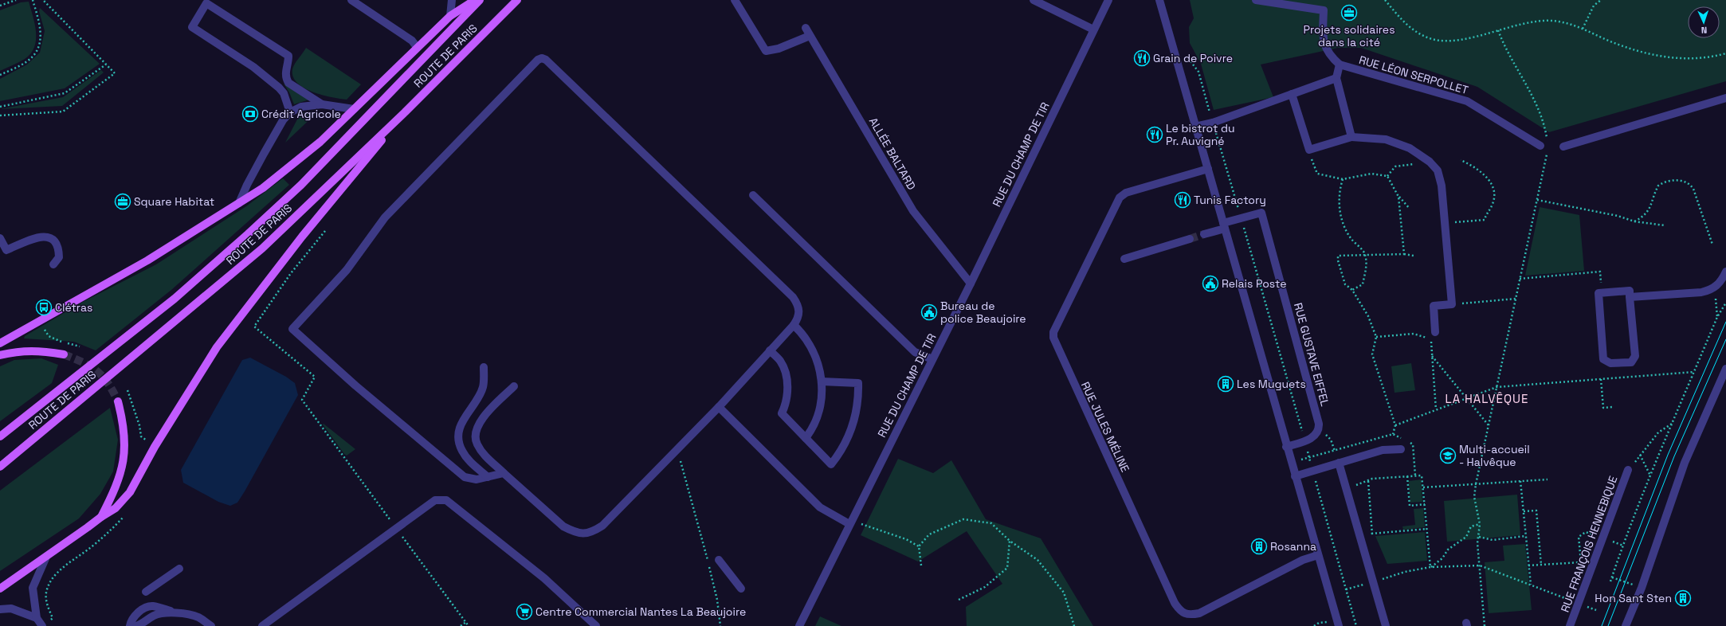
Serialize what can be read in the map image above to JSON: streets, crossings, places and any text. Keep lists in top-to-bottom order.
{
  "streets": {
    "main road": ["ROUTE DE PARIS"],
    "street": [
      "RUE LÉON SERPOLLET",
      "ALLÉE BALTARD",
      "RUE DU CHAMP DE TIR",
      "RUE GUSTAVE EIFFEL",
      "RUE JULES MÉLINE",
      "RUE FRANÇOIS HENNEBIQUE"
    ]
  },
  "crossings": [
    ["ALLÉE BALTARD", "RUE DU CHAMP DE TIR"]
  ],
  "districts": ["LA HALVÊQUE"],
  "places": {
    "office": ["Projets solidaires dans la cité", "Square Habitat"],
    "restaurant": ["Grain de Poivre", "Le bistrot du Pr. Auvigné", "Tunis Factory"],
    "bank": ["Crédit Agricole"],
    "public building": ["Relais Poste", "Bureau de police Beaujoire"],
    "bus stop": ["Clétras"],
    "building": ["Les Muguets", "Rosanna", "Hon Sant Sten"],
    "school or university": ["Multi-accueil - Halvêque"],
    "supermarket": ["Centre Commercial Nantes La Beaujoire"]
  },
  "north": "bottom"
}
